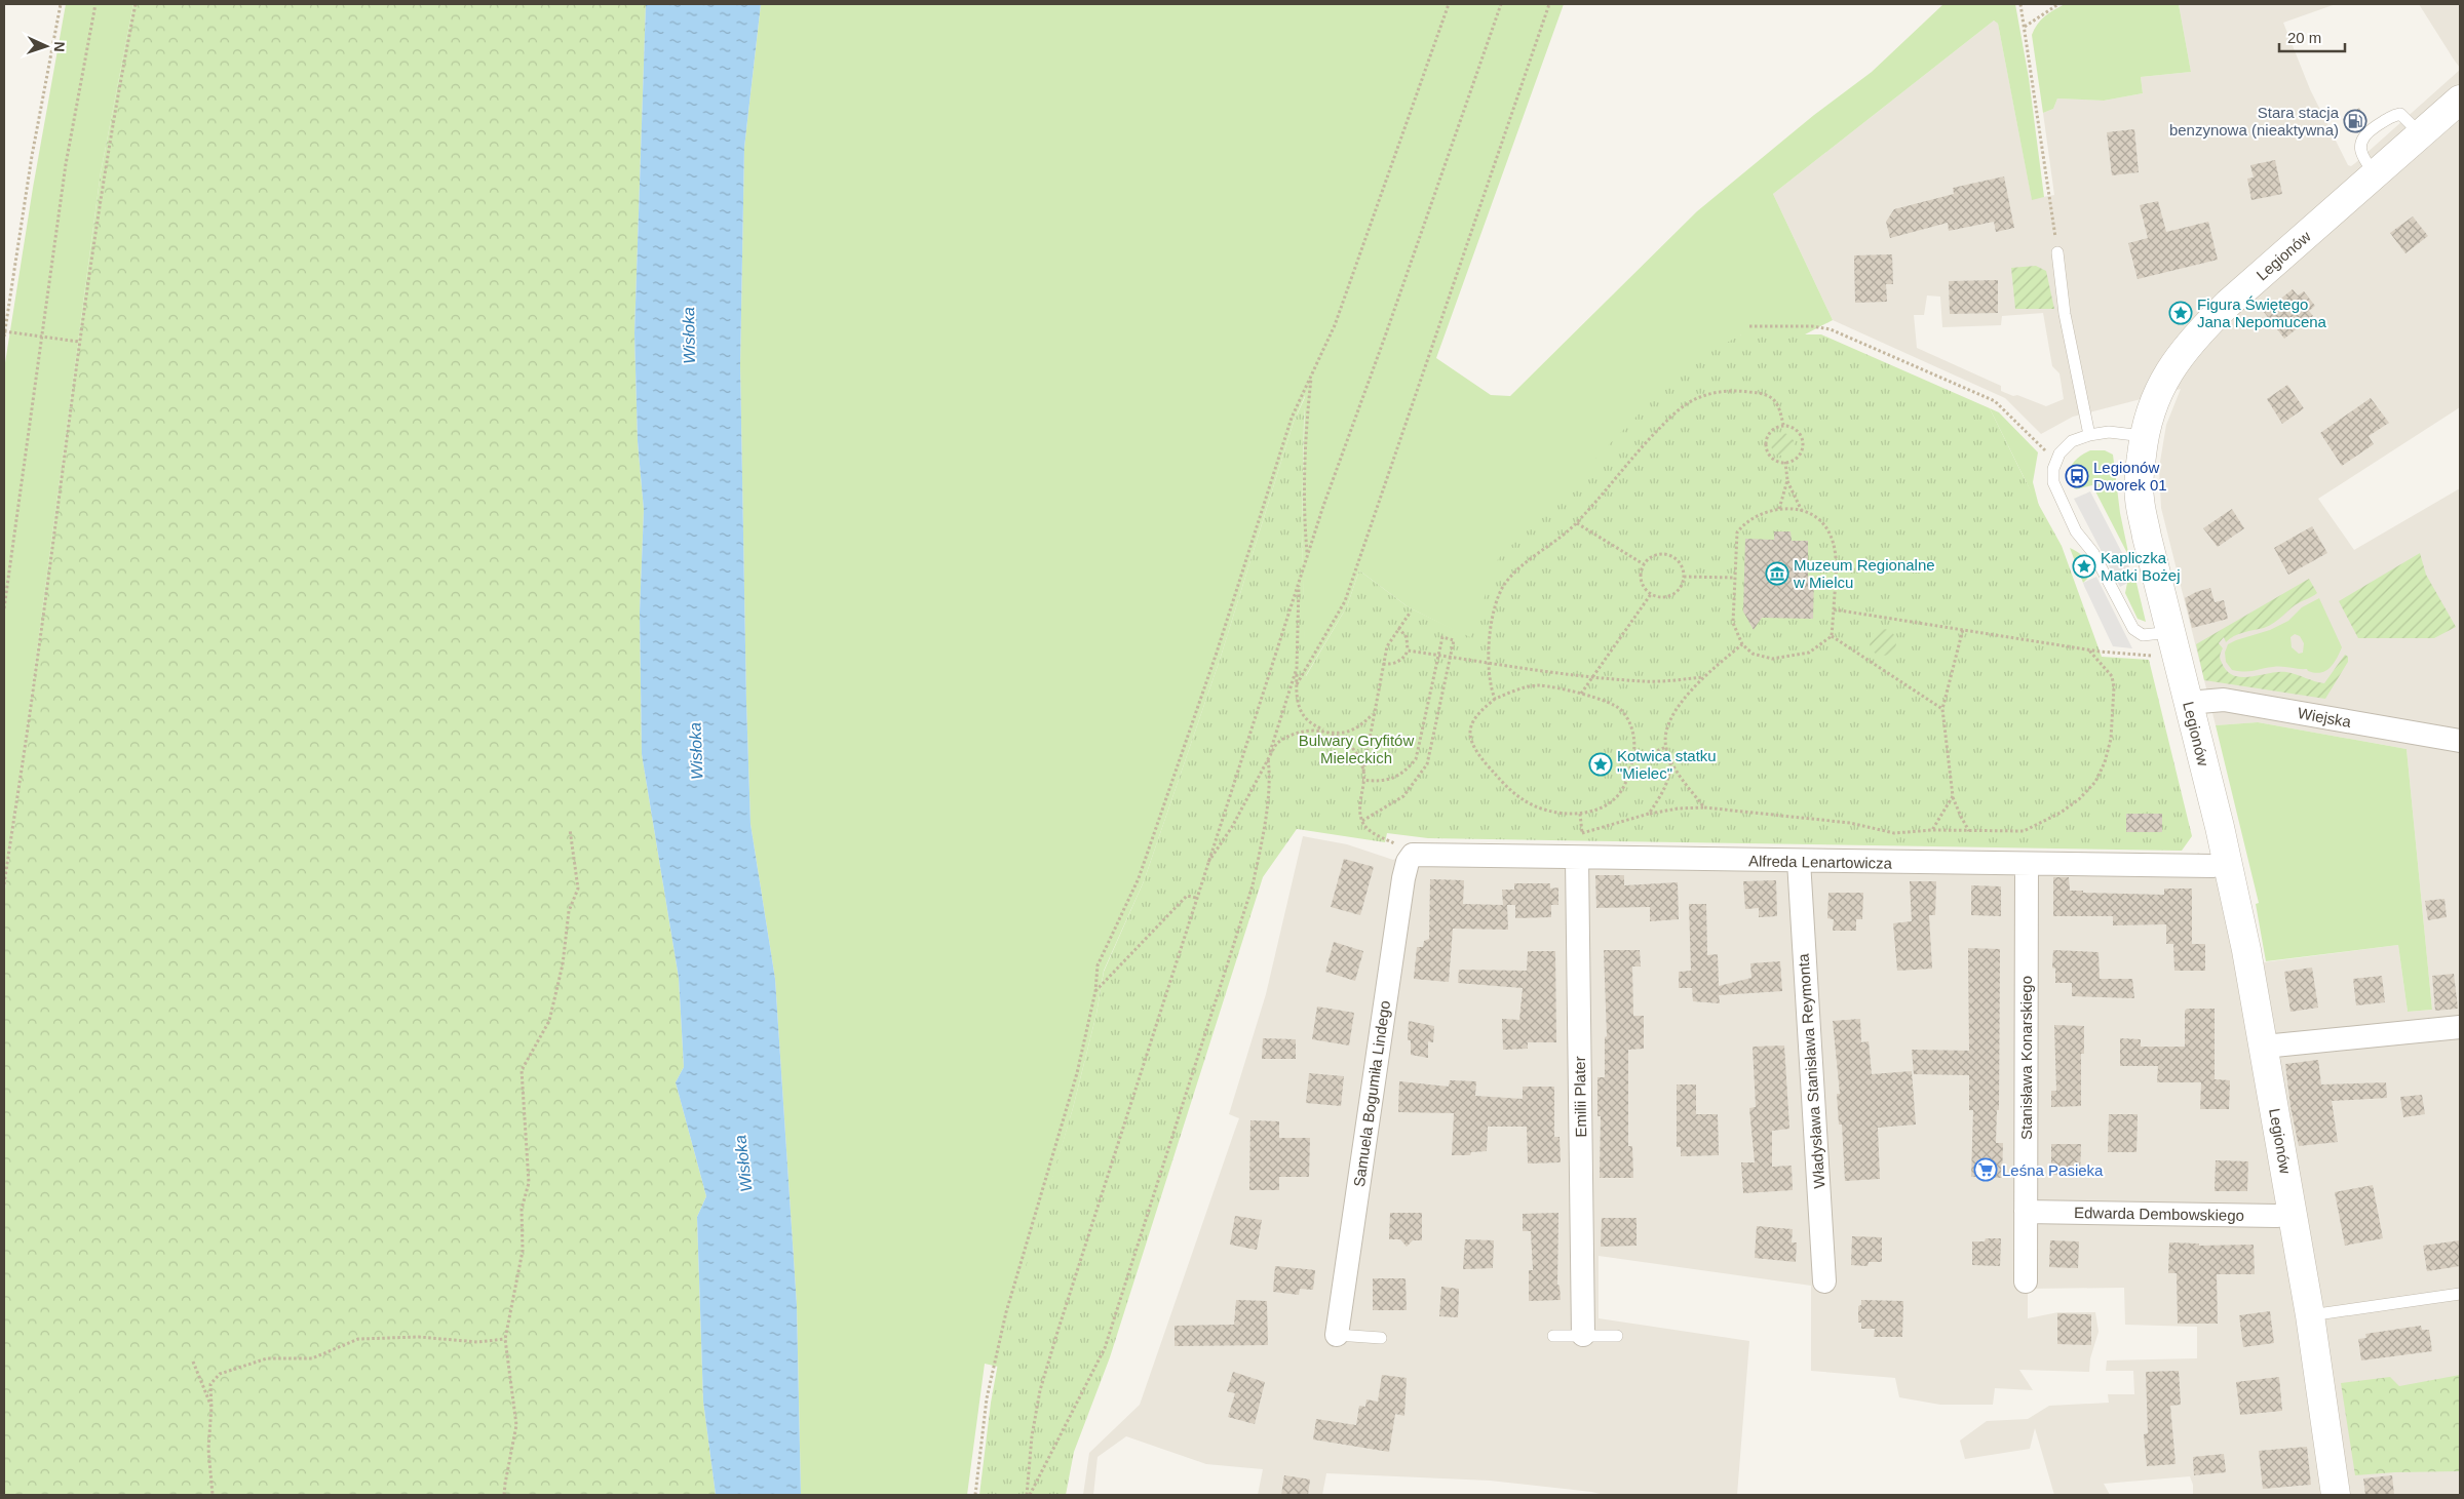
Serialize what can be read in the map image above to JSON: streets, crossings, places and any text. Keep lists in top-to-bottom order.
{
  "streets": {
    "street": [
      "Legionów",
      "Wiejska",
      "Alfreda Lenartowicza",
      "Stanisława Konarskiego",
      "Władysława Stanisława Reymonta",
      "Samuela Bogumiła Lindego",
      "Emilii Plater",
      "Edwarda Dembowskiego"
    ]
  },
  "crossings": [
    ["Legionów", "Wiejska"],
    ["Legionów", "Alfreda Lenartowicza"],
    ["Legionów", "Edwarda Dembowskiego"],
    ["Alfreda Lenartowicza", "Stanisława Konarskiego"],
    ["Alfreda Lenartowicza", "Władysława Stanisława Reymonta"],
    ["Alfreda Lenartowicza", "Samuela Bogumiła Lindego"],
    ["Alfreda Lenartowicza", "Emilii Plater"],
    ["Stanisława Konarskiego", "Edwarda Dembowskiego"]
  ],
  "water": ["Wisłoka"],
  "parks": ["Bulwary Gryfitów Mieleckich"],
  "places": {
    "fuel station": ["Stara stacja benzynowa (nieaktywna)"],
    "place": ["Figura Świętego Jana Nepomucena", "Kapliczka Matki Bożej", "Kotwica statku \"Mielec\""],
    "bus stop": ["Legionów Dworek 01"],
    "museum": ["Muzeum Regionalne w Mielcu"],
    "supermarket": ["Leśna Pasieka"]
  },
  "scale_bar": "20 m",
  "north": "right"
}
